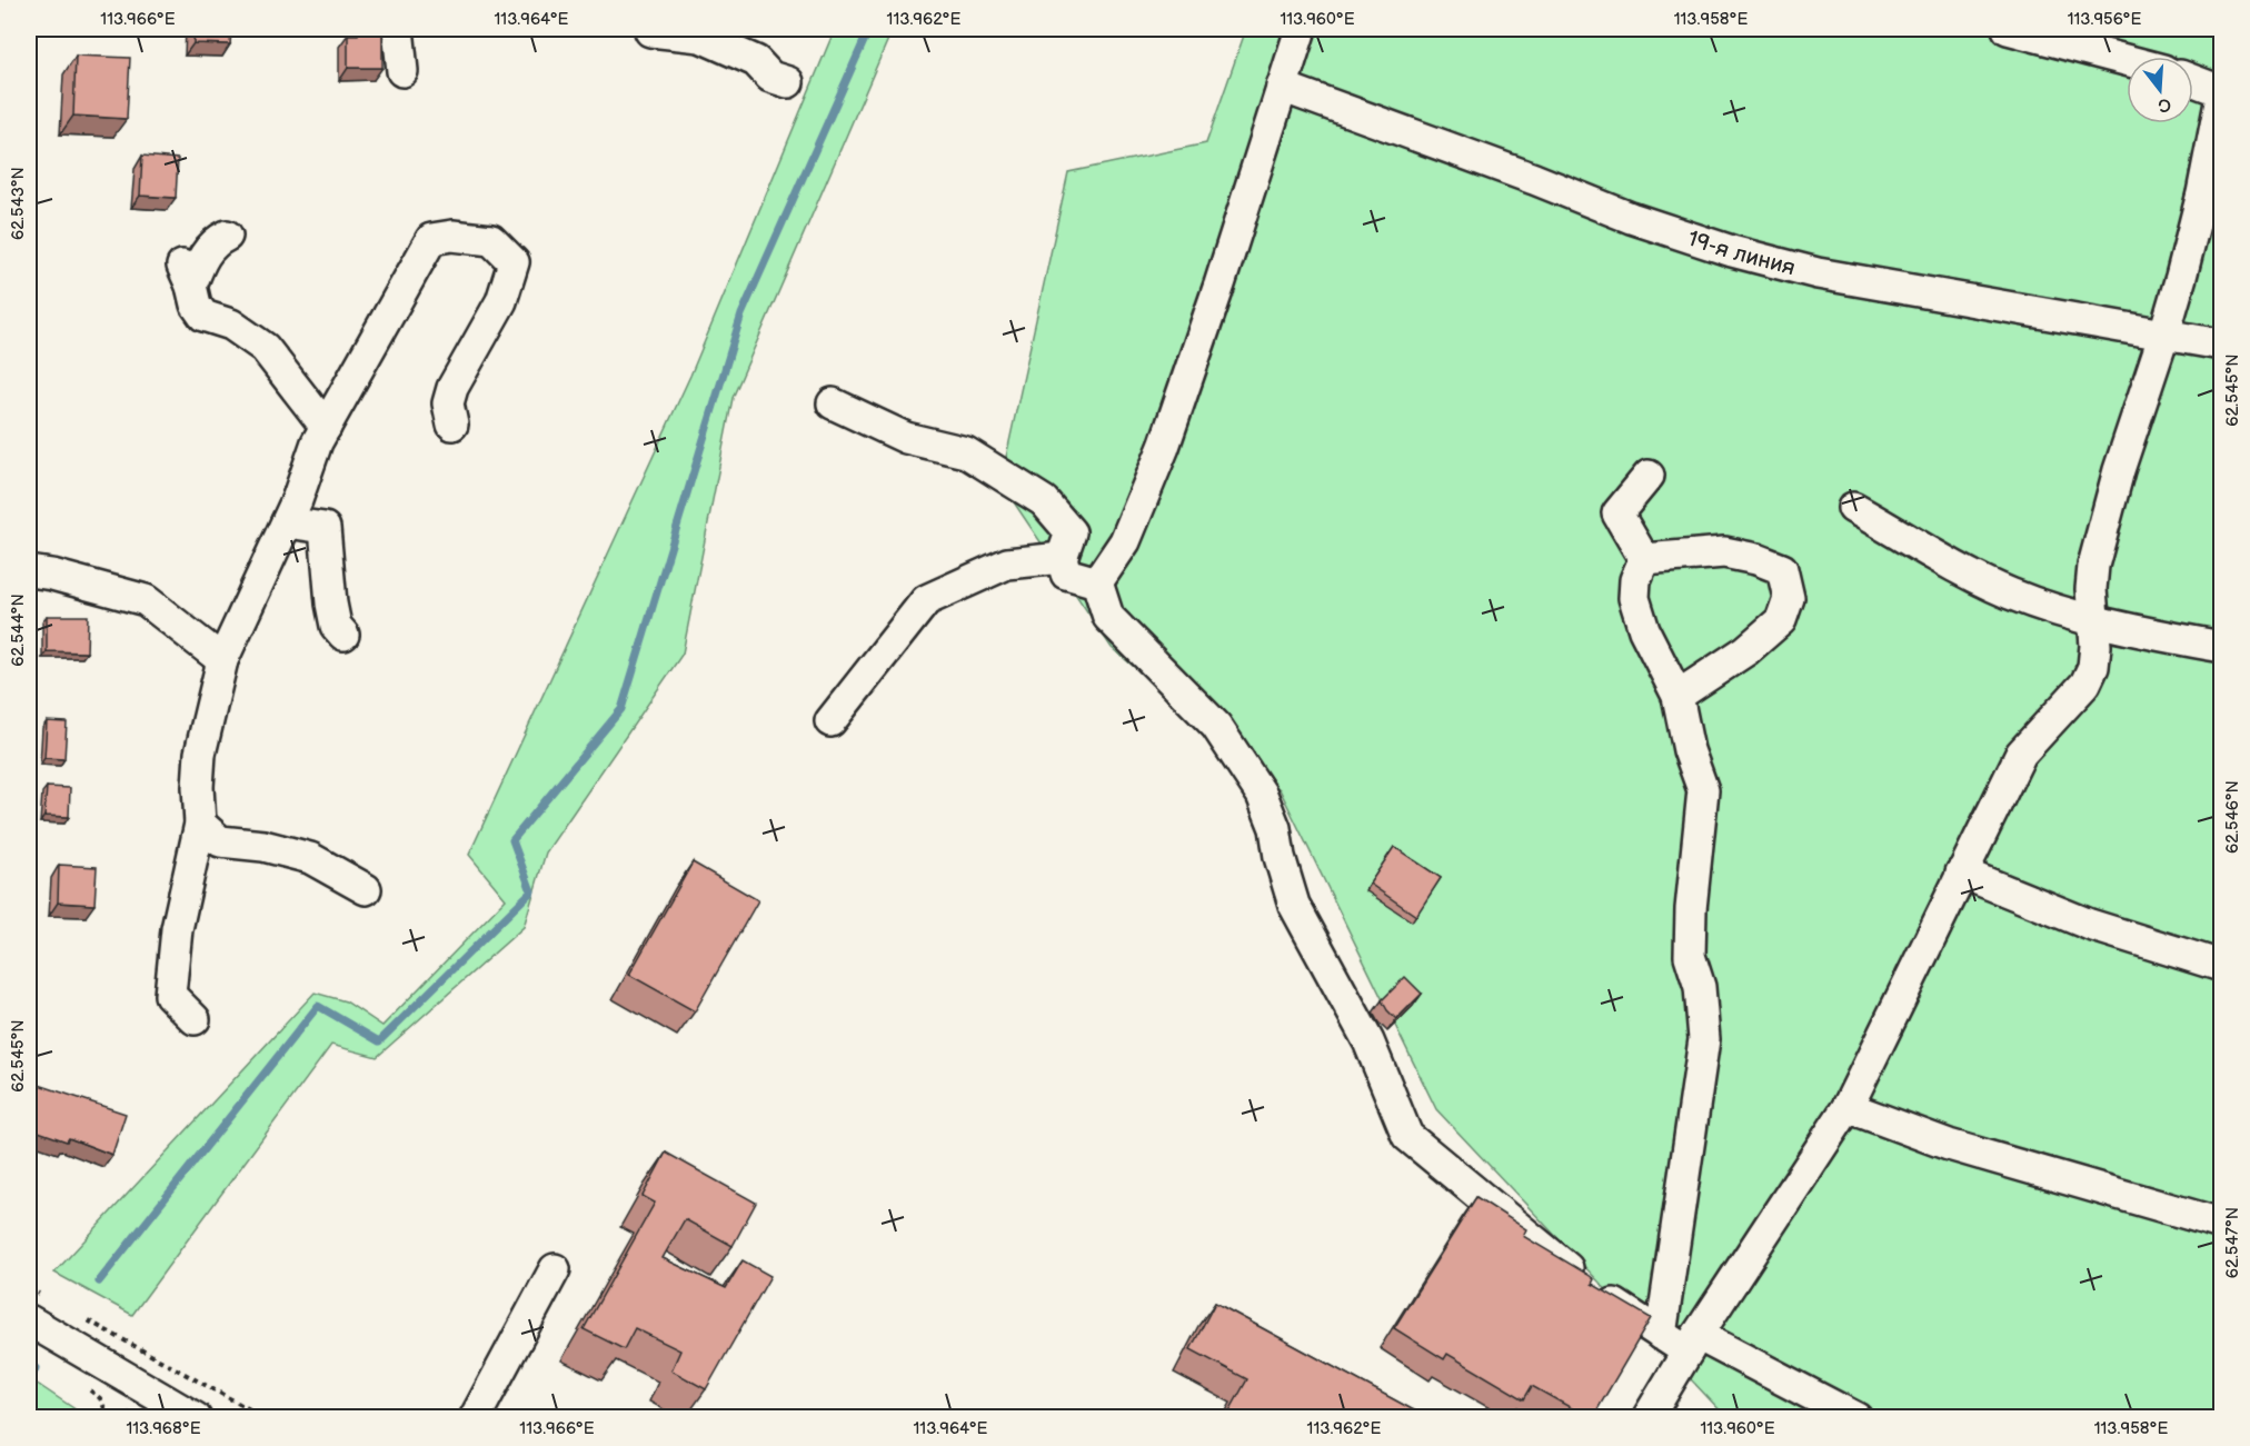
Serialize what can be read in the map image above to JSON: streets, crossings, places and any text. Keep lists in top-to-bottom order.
{
  "streets": {
    "street": ["19-я линия"]
  },
  "north": "bottom",
  "coordinates": [
    "113.966°E",
    "113.964°E",
    "113.962°E",
    "113.960°E",
    "113.958°E",
    "113.956°E",
    "62.543°N",
    "62.545°N",
    "62.544°N",
    "62.546°N",
    "62.547°N",
    "113.968°E"
  ]
}
